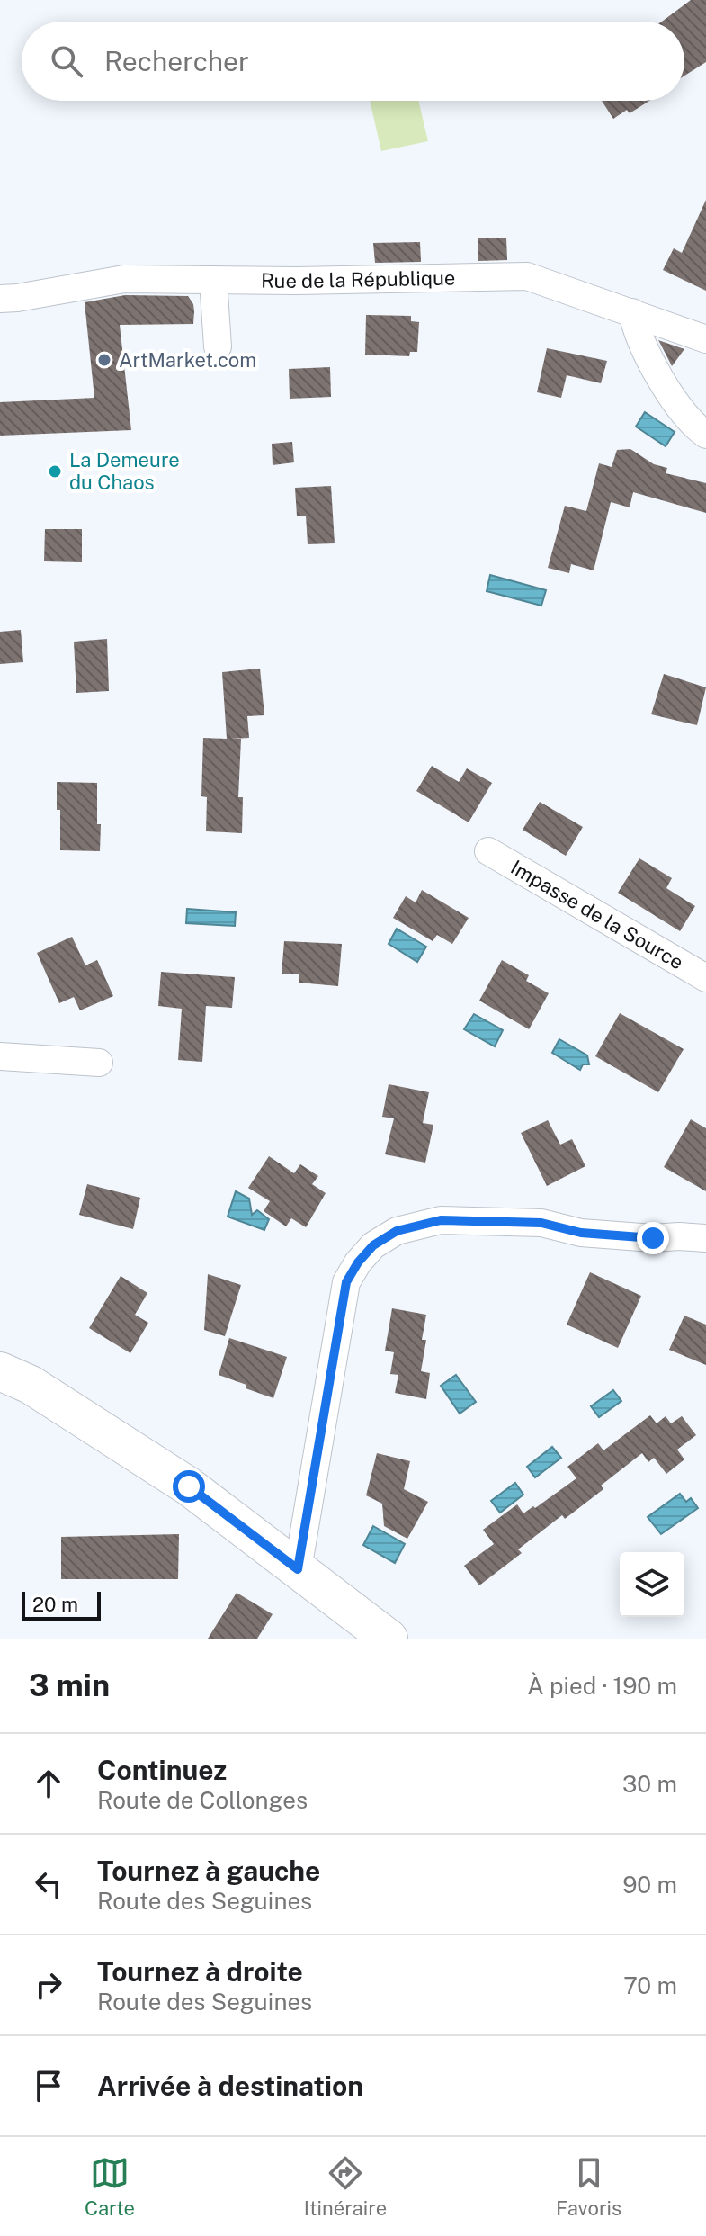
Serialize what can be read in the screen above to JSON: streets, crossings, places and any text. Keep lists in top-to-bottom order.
{
  "streets": {
    "street": ["Rue de la République", "Impasse de la Source"]
  },
  "places": ["ArtMarket.com", "La Demeure du Chaos"],
  "scale_bar": "20 m",
  "page": {
    "search": "Rechercher",
    "scale": "20 m",
    "heading": ["3 min", "À pied · 190 m"],
    "list": [
      ["Continuez", "Route de Collonges", "30 m"],
      ["Tournez à gauche", "Route des Seguines", "90 m"],
      ["Tournez à droite", "Route des Seguines", "70 m"],
      "Arrivée à destination"
    ],
    "nav": ["Carte", "Itinéraire", "Favoris"]
  }
}
